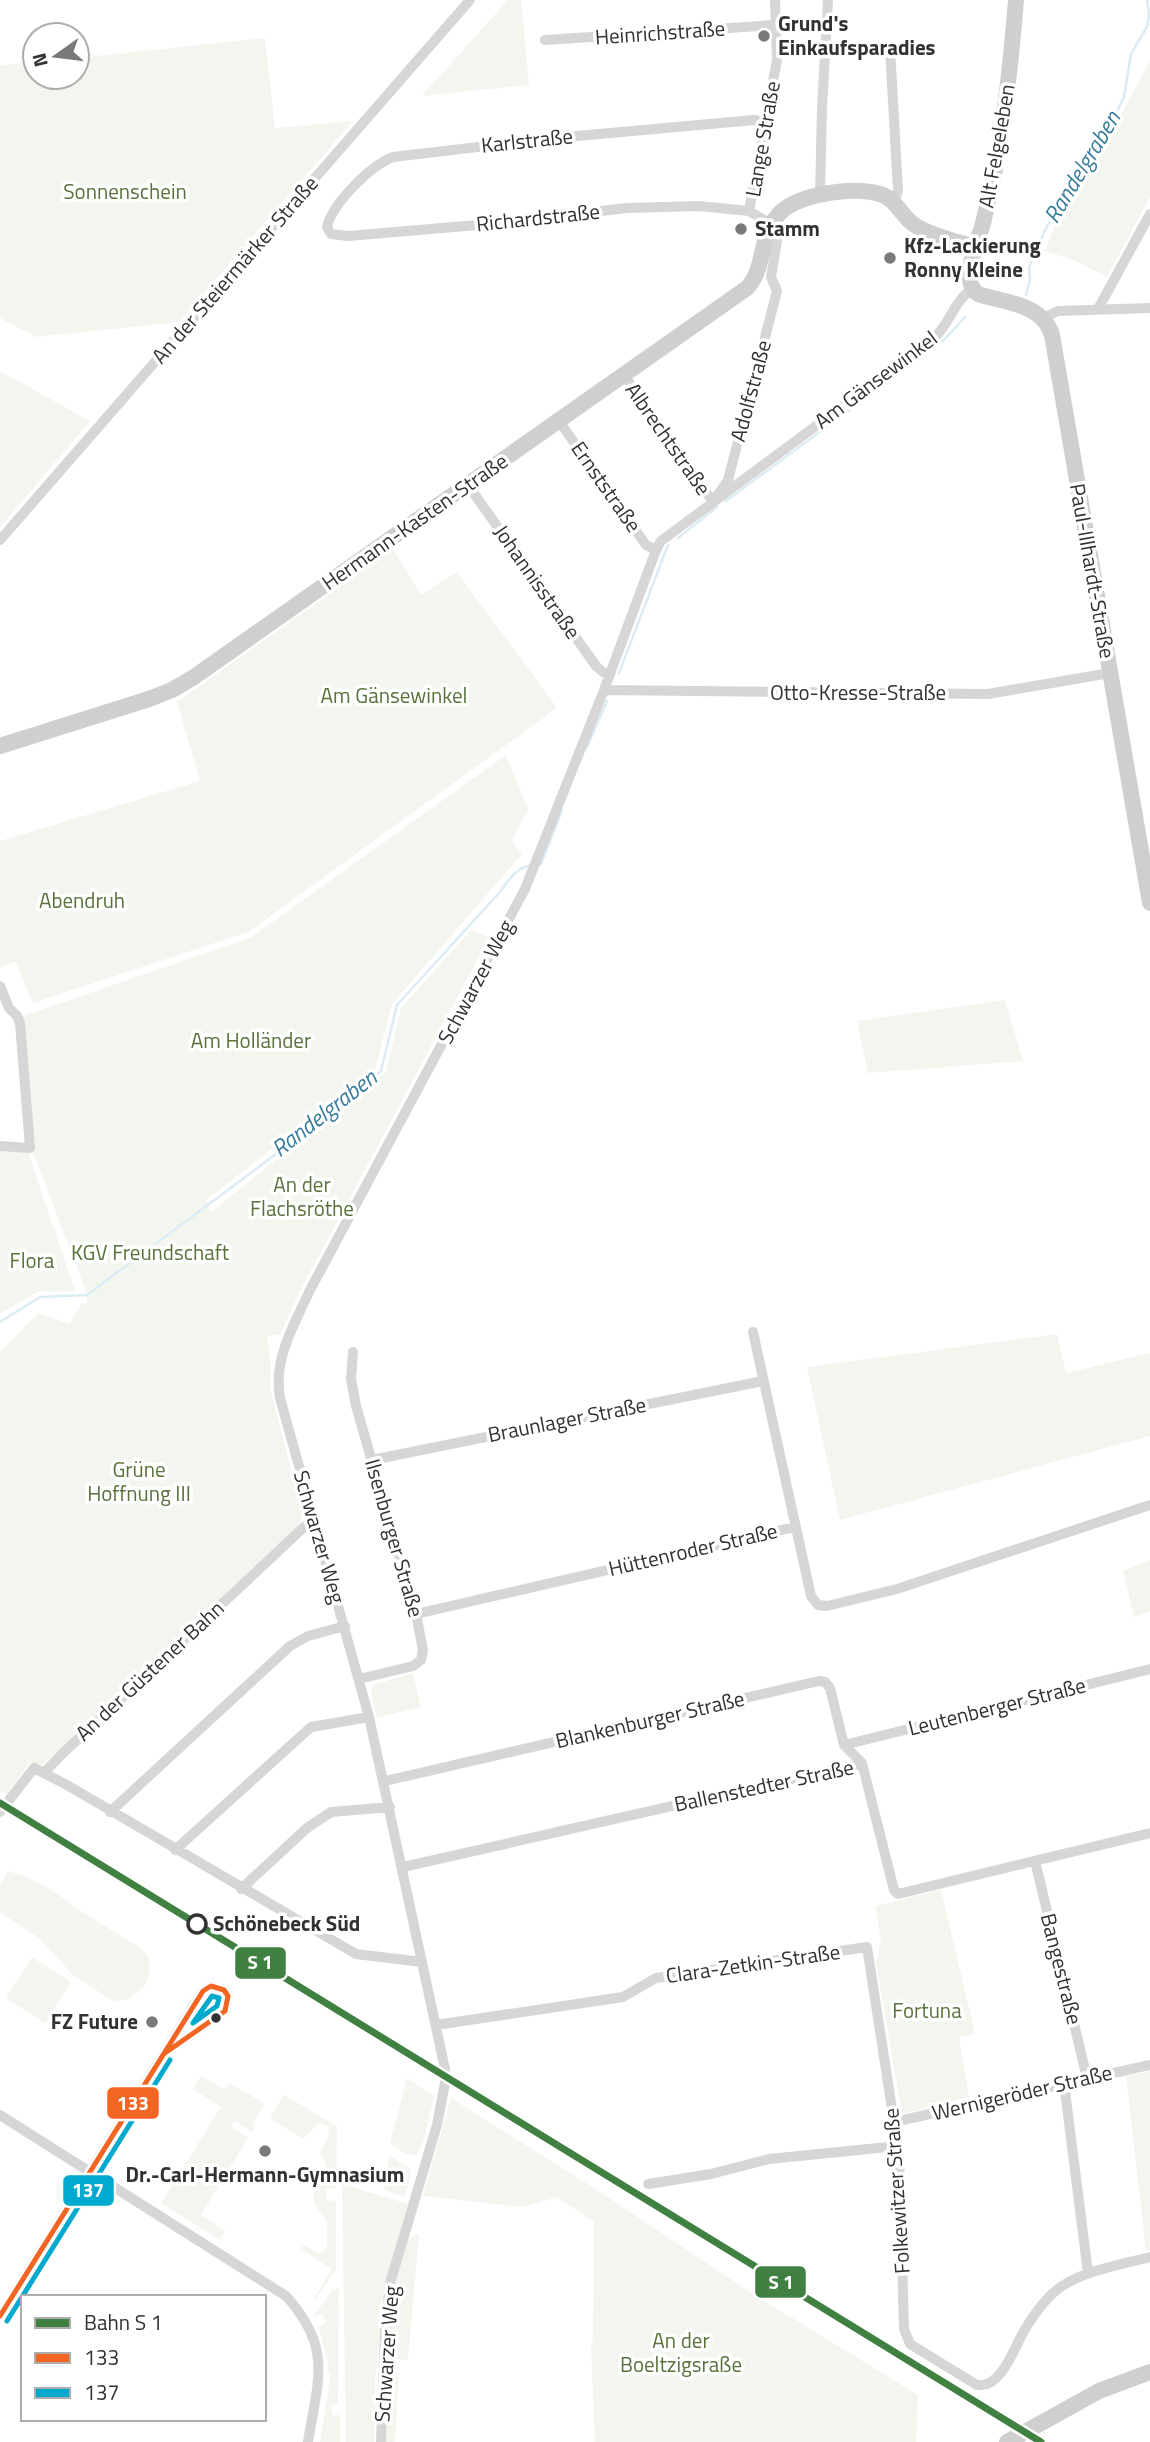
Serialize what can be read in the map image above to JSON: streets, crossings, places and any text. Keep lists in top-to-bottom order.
{
  "streets": {
    "street": [
      "Heinrichstraße",
      "Lange Straße",
      "Karlstraße",
      "Alt Felgeleben",
      "Richardstraße",
      "An der Steiermärker Straße",
      "Am Gänsewinkel",
      "Adolfstraße",
      "Albrechtstraße",
      "Ernststraße",
      "Hermann-Kasten-Straße",
      "Paul-Illhardt-Straße",
      "Johannisstraße",
      "Otto-Kresse-Straße",
      "Schwarzer Weg",
      "Braunlager Straße",
      "Ilsenburger Straße",
      "Hüttenroder Straße",
      "An der Güstener Bahn",
      "Leutenberger Straße",
      "Blankenburger Straße",
      "Ballenstedter Straße",
      "Clara-Zetkin-Straße",
      "Bangestraße",
      "Wernigeröder Straße",
      "Folkewitzer Straße"
    ]
  },
  "crossings": [
    ["Heinrichstraße", "Lange Straße"],
    ["Lange Straße", "Karlstraße"],
    ["Lange Straße", "Richardstraße"],
    ["Karlstraße", "Richardstraße"],
    ["Alt Felgeleben", "Am Gänsewinkel"],
    ["Am Gänsewinkel", "Adolfstraße"],
    ["Am Gänsewinkel", "Albrechtstraße"],
    ["Am Gänsewinkel", "Ernststraße"],
    ["Am Gänsewinkel", "Johannisstraße"],
    ["Am Gänsewinkel", "Otto-Kresse-Straße"],
    ["Am Gänsewinkel", "Schwarzer Weg"],
    ["Adolfstraße", "Albrechtstraße"],
    ["Adolfstraße", "Hermann-Kasten-Straße"],
    ["Albrechtstraße", "Hermann-Kasten-Straße"],
    ["Ernststraße", "Hermann-Kasten-Straße"],
    ["Hermann-Kasten-Straße", "Johannisstraße"],
    ["Paul-Illhardt-Straße", "Otto-Kresse-Straße"],
    ["Otto-Kresse-Straße", "Schwarzer Weg"],
    ["Schwarzer Weg", "Ilsenburger Straße"],
    ["Schwarzer Weg", "An der Güstener Bahn"],
    ["Schwarzer Weg", "Blankenburger Straße"],
    ["Schwarzer Weg", "Ballenstedter Straße"],
    ["Schwarzer Weg", "Clara-Zetkin-Straße"],
    ["Braunlager Straße", "Ilsenburger Straße"],
    ["Ilsenburger Straße", "Hüttenroder Straße"],
    ["Leutenberger Straße", "Blankenburger Straße"],
    ["Ballenstedter Straße", "Bangestraße"],
    ["Clara-Zetkin-Straße", "Folkewitzer Straße"],
    ["Bangestraße", "Wernigeröder Straße"],
    ["Wernigeröder Straße", "Folkewitzer Straße"]
  ],
  "water": ["Randelgraben"],
  "parks": [
    "Sonnenschein",
    "Am Gänsewinkel",
    "Abendruh",
    "Am Holländer",
    "An der Flachsröthe",
    "KGV Freundschaft",
    "Flora",
    "Grüne Hoffnung III",
    "Fortuna",
    "An der Boeltzigsraße"
  ],
  "places": [
    "Grund's Einkaufsparadies",
    "Stamm",
    "Kfz-Lackierung Ronny Kleine",
    "Schönebeck Süd",
    "FZ Future",
    "Dr.-Carl-Hermann-Gymnasium"
  ],
  "lines": ["transit line 133", "transit line 137"],
  "legend": ["Bahn S 1", "133", "137"],
  "north": "left"
}
